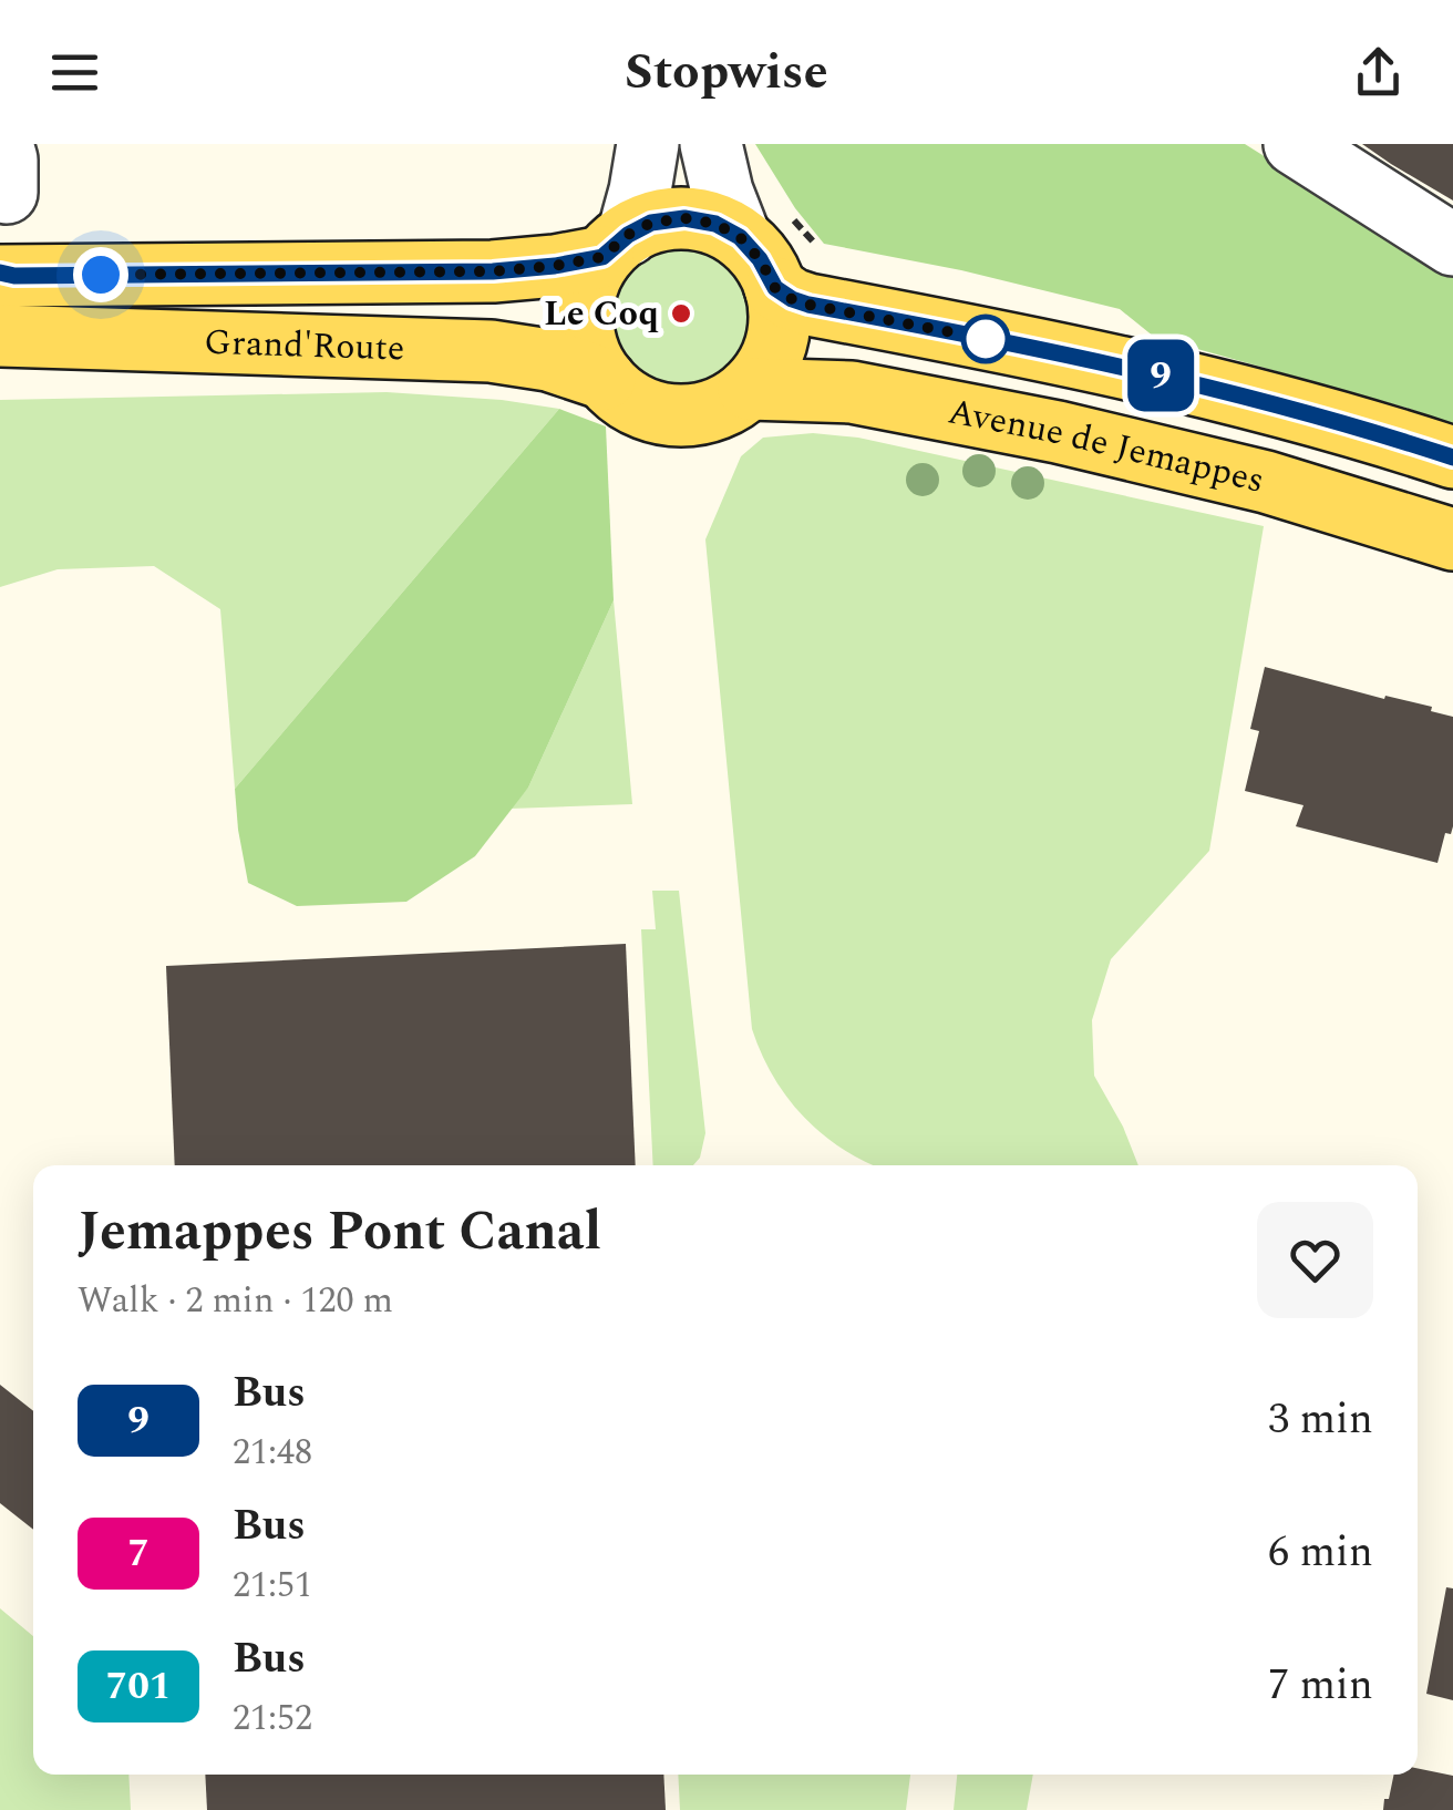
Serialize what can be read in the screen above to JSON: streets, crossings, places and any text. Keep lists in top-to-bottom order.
{
  "streets": {
    "main road": ["Grand'Route", "Avenue de Jemappes"]
  },
  "crossings": [
    ["Grand'Route", "Avenue de Jemappes"]
  ],
  "places": ["Le Coq"],
  "lines": ["bus line 9"],
  "page": {
    "header": "Stopwise",
    "on_map": "9",
    "heading": ["Jemappes Pont Canal", "Walk · 2 min · 120 m"],
    "list": [
      {
        "mark": "9",
        "name": "Bus",
        "note": "21:48",
        "value": "3 min"
      },
      {
        "mark": "7",
        "name": "Bus",
        "note": "21:51",
        "value": "6 min"
      },
      {
        "mark": "701",
        "name": "Bus",
        "note": "21:52",
        "value": "7 min"
      }
    ]
  }
}
